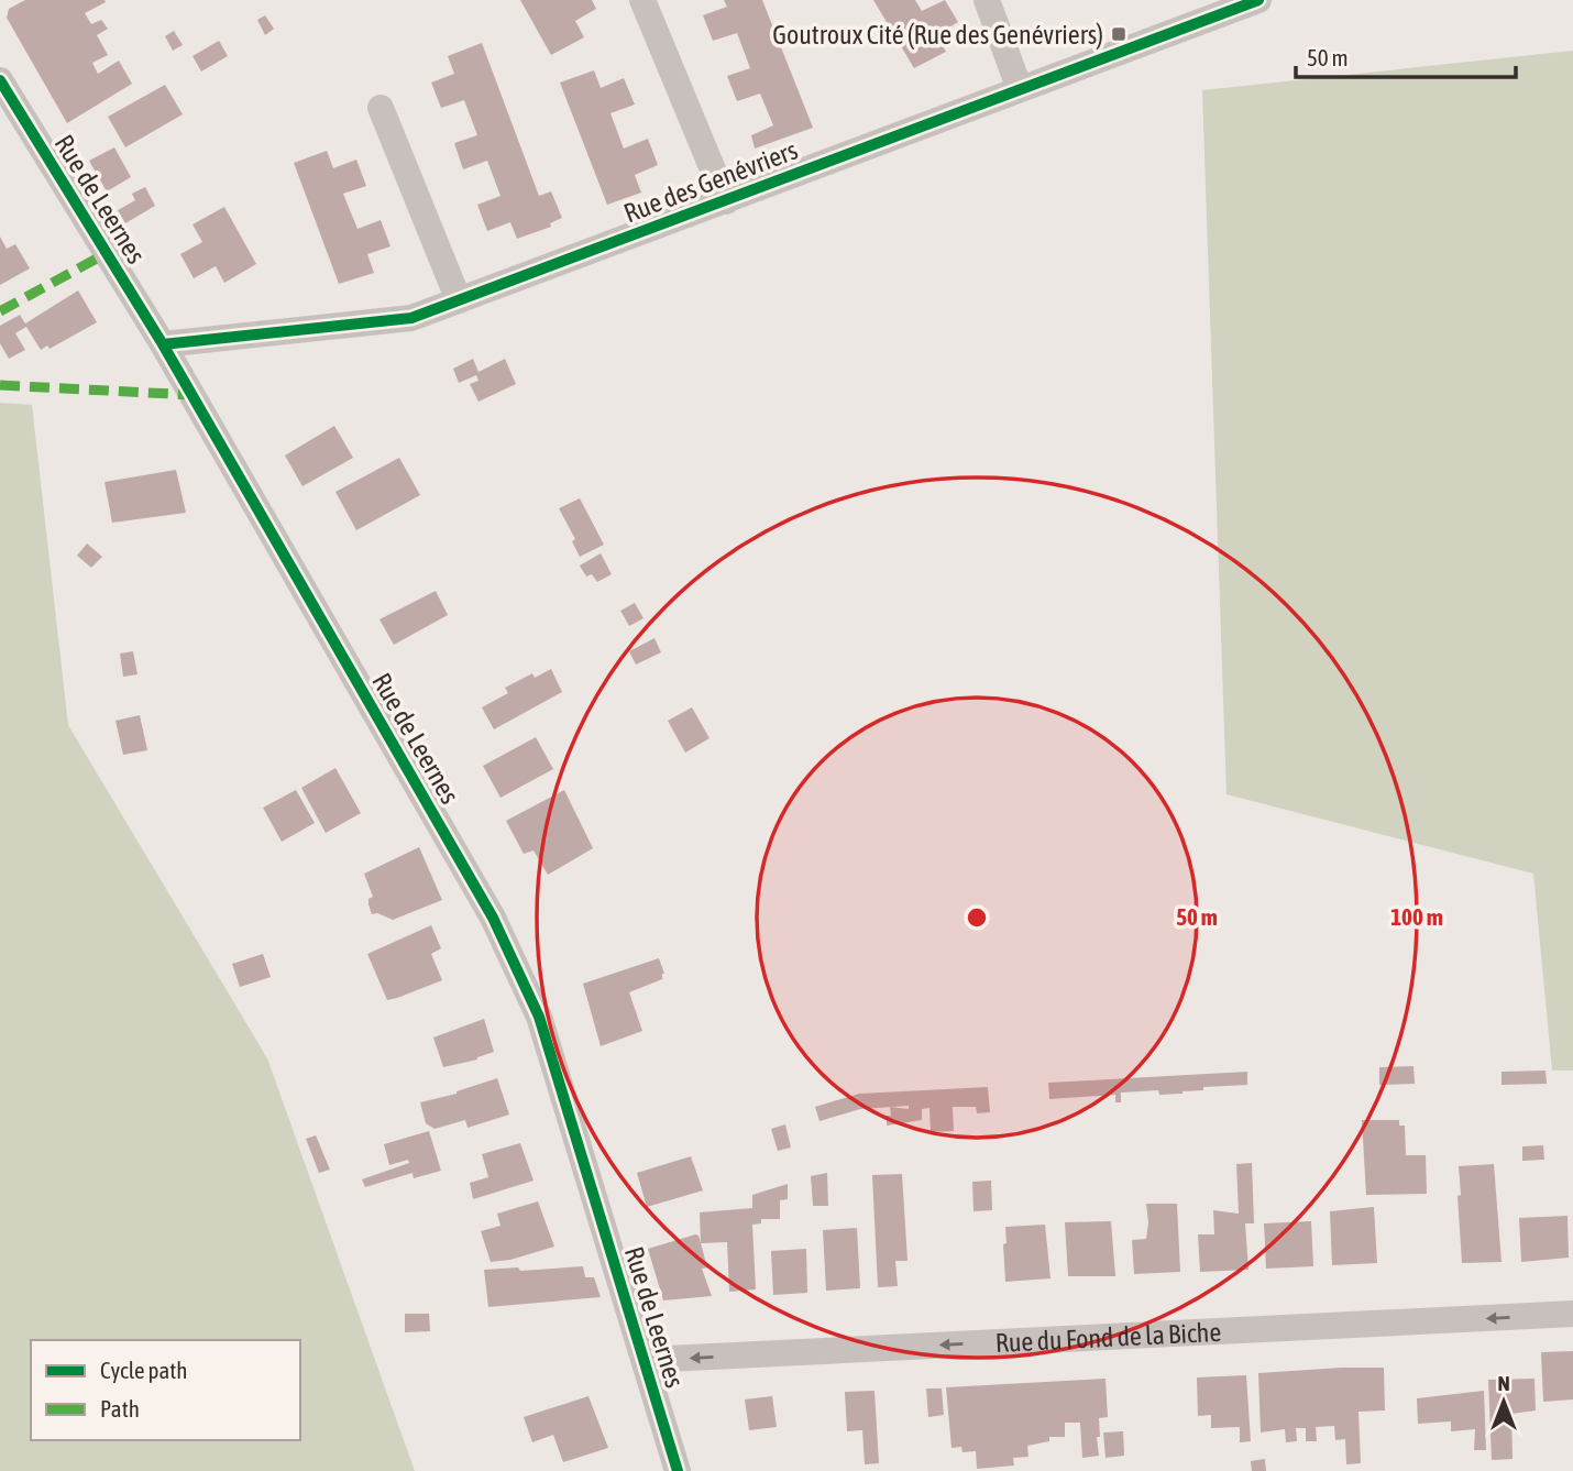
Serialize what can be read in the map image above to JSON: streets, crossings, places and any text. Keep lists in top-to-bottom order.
{
  "streets": {
    "street": ["Rue des Genévriers", "Rue de Leernes", "Rue du Fond de la Biche"]
  },
  "crossings": [
    ["Rue des Genévriers", "Rue de Leernes"],
    ["Rue de Leernes", "Rue du Fond de la Biche"]
  ],
  "one_way": ["Rue du Fond de la Biche"],
  "places": {
    "transit": ["Goutroux Cité (Rue des Genévriers)"]
  },
  "legend": ["Cycle path", "Path"],
  "scale_bar": "50 m",
  "north": "top",
  "rings": ["50 m", "100 m"]
}
